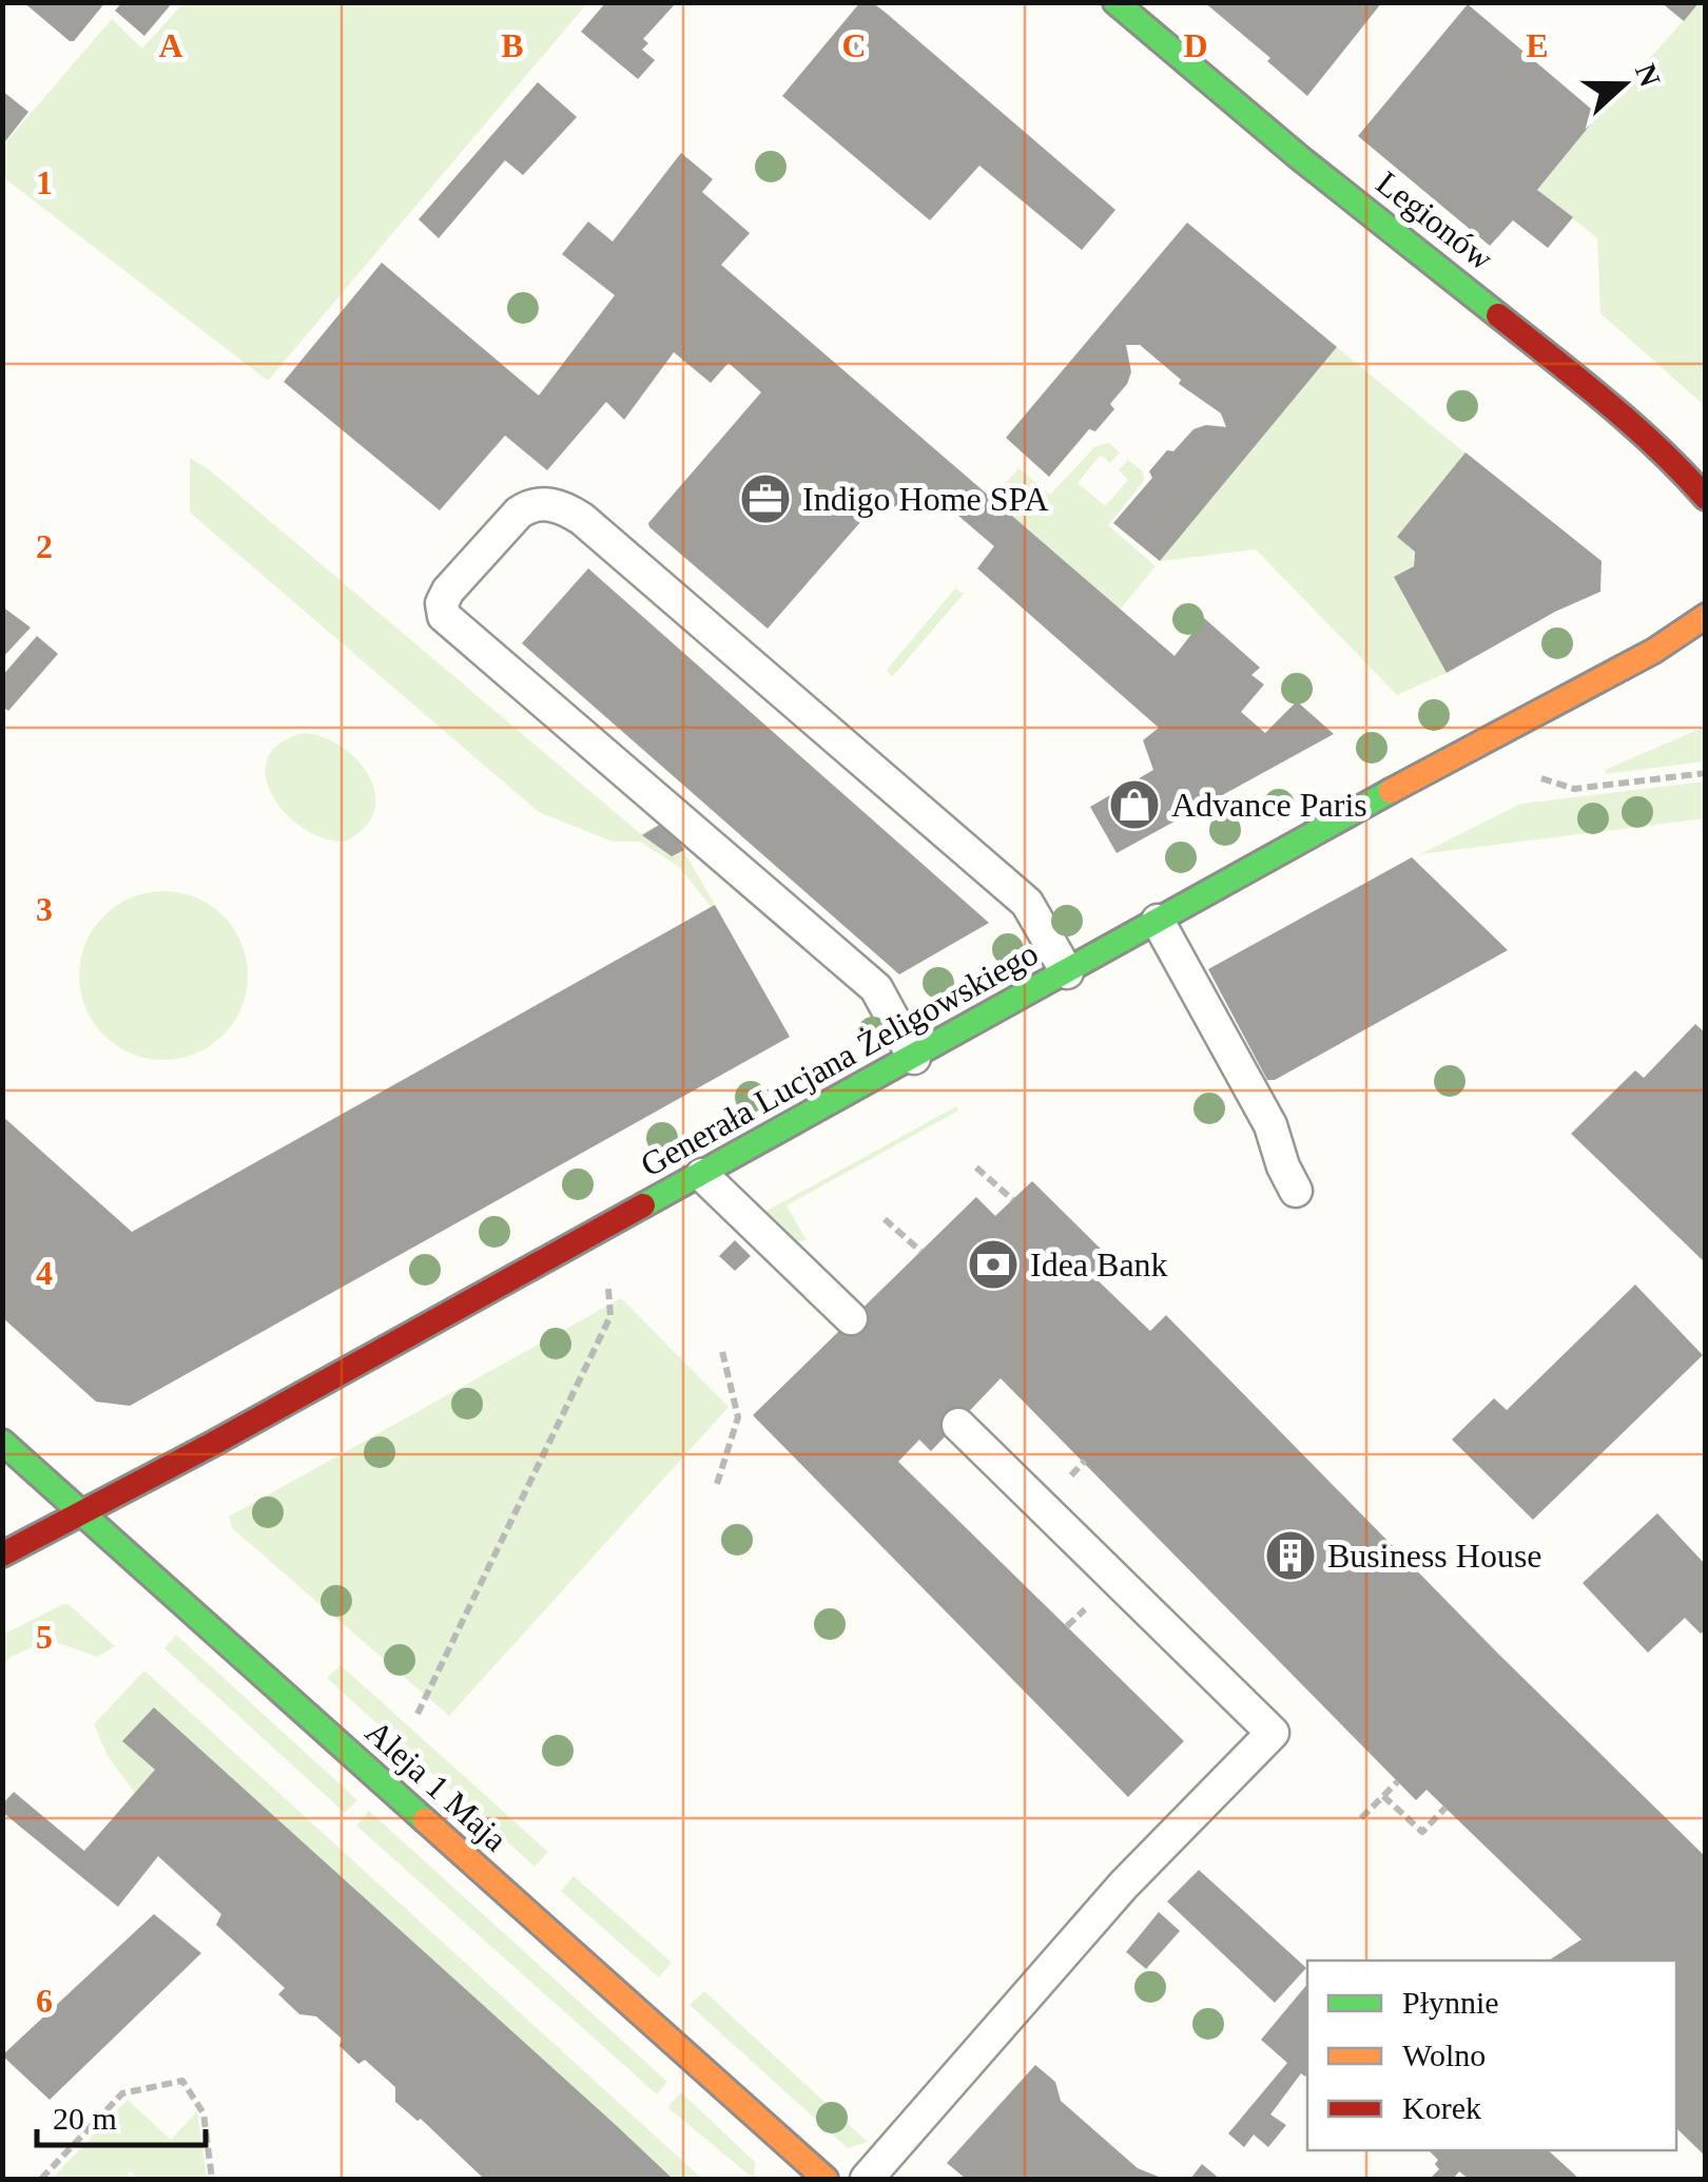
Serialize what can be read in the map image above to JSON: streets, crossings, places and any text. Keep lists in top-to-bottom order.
{
  "streets": {
    "street": ["Legionów", "Generała Lucjana Żeligowskiego", "Aleja 1 Maja"]
  },
  "crossings": [
    ["Generała Lucjana Żeligowskiego", "Aleja 1 Maja"]
  ],
  "places": {
    "office": ["Indigo Home SPA"],
    "shop": ["Advance Paris"],
    "bank": ["Idea Bank"],
    "building": ["Business House"]
  },
  "legend": ["Płynnie", "Wolno", "Korek"],
  "scale_bar": "20 m",
  "north": "right",
  "grid": {
    "columns": [
      "A",
      "B",
      "C",
      "D",
      "E"
    ],
    "rows": [
      "1",
      "2",
      "3",
      "4",
      "5",
      "6"
    ]
  }
}
